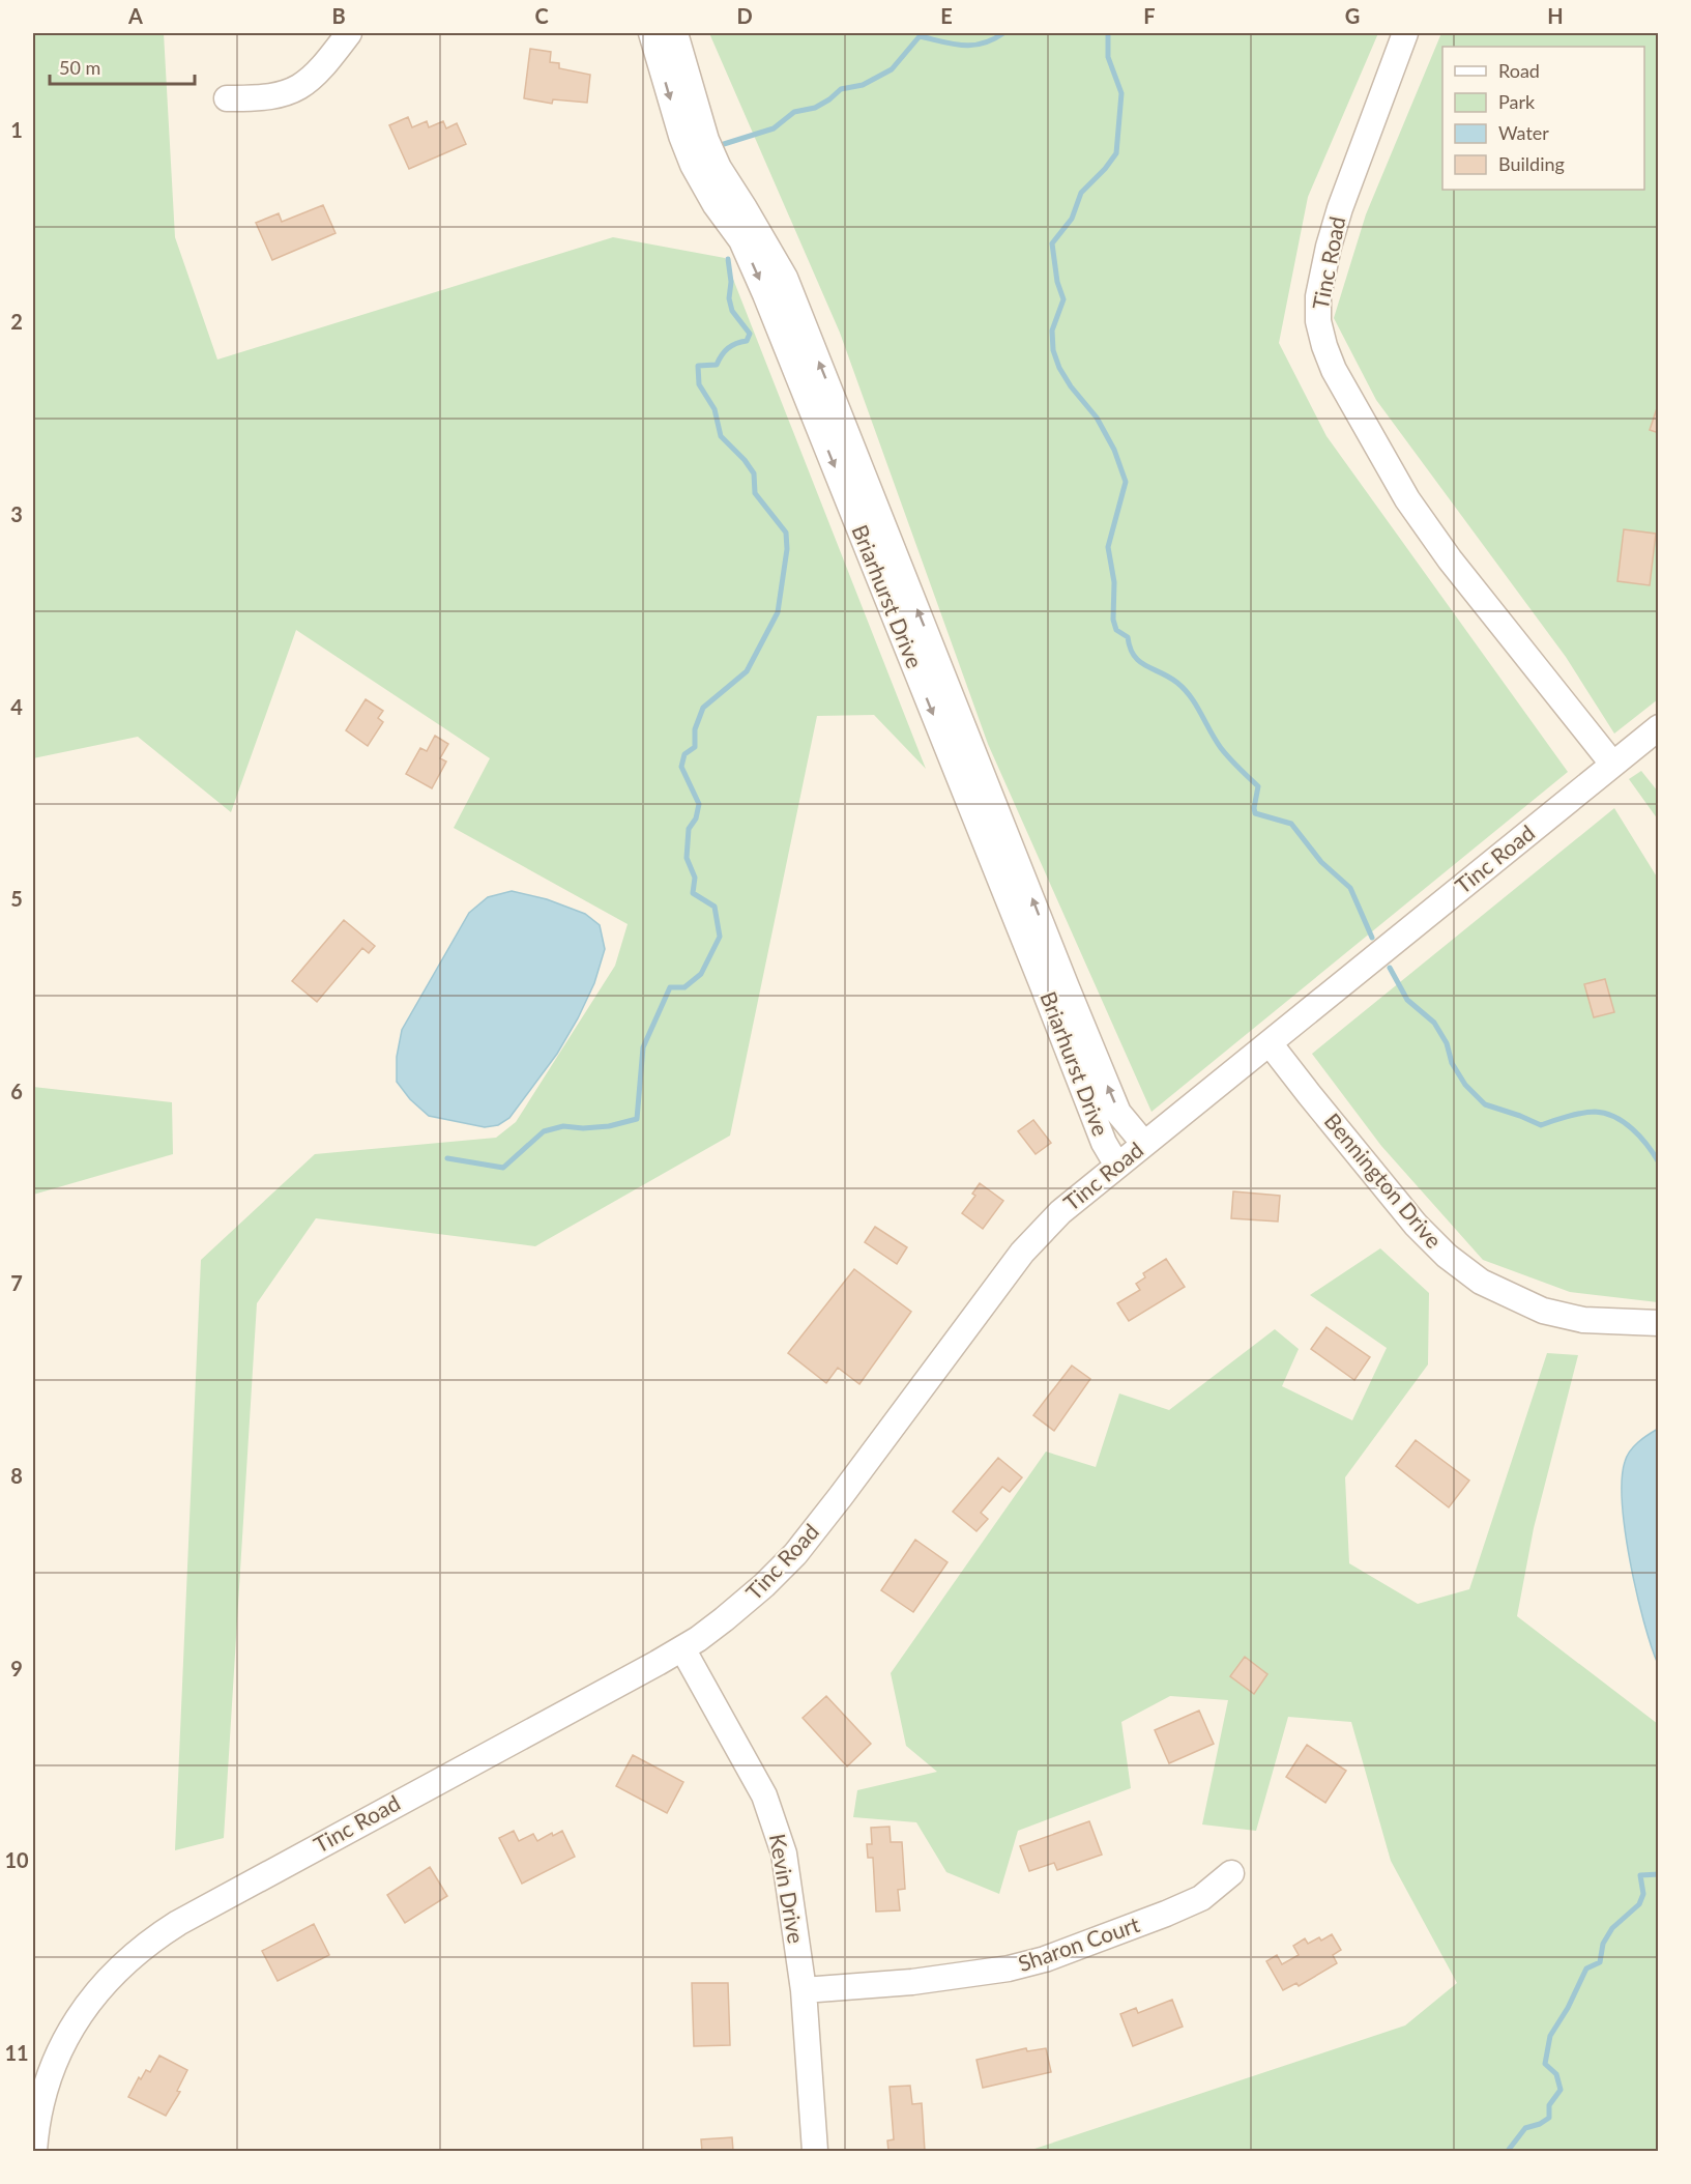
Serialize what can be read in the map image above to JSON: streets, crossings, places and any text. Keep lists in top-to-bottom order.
{
  "streets": {
    "street": [
      "Tinc Road",
      "Briarhurst Drive",
      "Bennington Drive",
      "Kevin Drive",
      "Sharon Court"
    ]
  },
  "crossings": [
    ["Tinc Road", "Briarhurst Drive"],
    ["Tinc Road", "Bennington Drive"],
    ["Tinc Road", "Kevin Drive"],
    ["Kevin Drive", "Sharon Court"]
  ],
  "legend": [
    "Road",
    "Park",
    "Water",
    "Building"
  ],
  "scale_bar": "50 m",
  "grid": {
    "columns": [
      "A",
      "B",
      "C",
      "D",
      "E",
      "F",
      "G",
      "H"
    ],
    "rows": [
      "1",
      "2",
      "3",
      "4",
      "5",
      "6",
      "7",
      "8",
      "9",
      "10",
      "11"
    ]
  }
}
